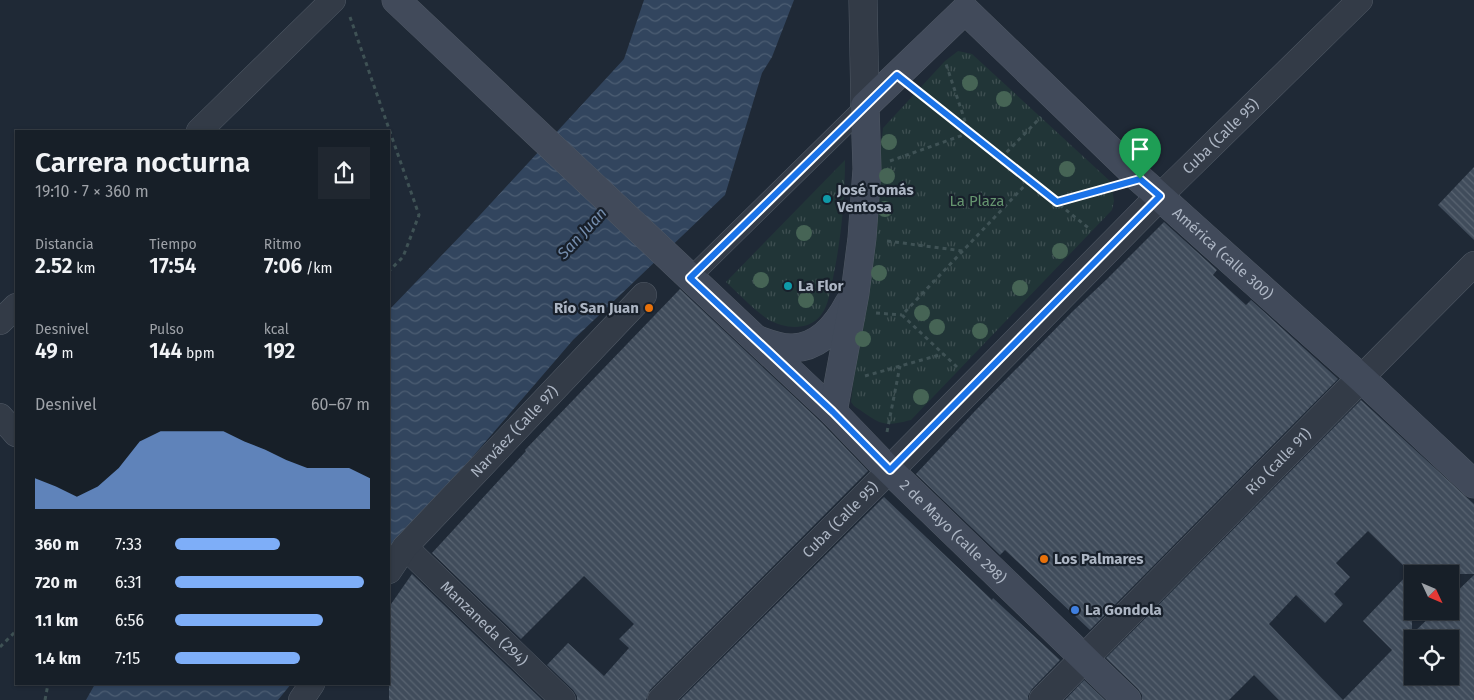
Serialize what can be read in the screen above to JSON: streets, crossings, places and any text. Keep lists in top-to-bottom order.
{
  "streets": {
    "main road": ["América (calle 300)", "2 de Mayo (calle 298)"],
    "street": [
      "Cuba (Calle 95)",
      "Narváez (Calle 97)",
      "Río (calle 91)",
      "Manzaneda (294)"
    ]
  },
  "crossings": [
    ["Cuba (Calle 95)", "América (calle 300)"],
    ["Cuba (Calle 95)", "2 de Mayo (calle 298)"],
    ["América (calle 300)", "Río (calle 91)"],
    ["Narváez (Calle 97)", "Manzaneda (294)"],
    ["Río (calle 91)", "2 de Mayo (calle 298)"]
  ],
  "water": ["San Juan"],
  "parks": ["La Plaza"],
  "places": [
    "José Tomás Ventosa",
    "La Flor",
    "Río San Juan",
    "Los Palmares",
    "La Gondola"
  ],
  "north": "bottom right",
  "page": {
    "heading": ["Carrera nocturna", "19:10 · 7 × 360 m"],
    "stats": [
      ["Distancia", "2.52 km"],
      ["Tiempo", "17:54"],
      ["Ritmo", "7:06 /km"],
      ["Desnivel", "49 m"],
      ["Pulso", "144 bpm"],
      ["kcal", "192"]
    ],
    "chart": ["Desnivel", "60–67 m"],
    "list": [
      {
        "name": "360 m",
        "note": "7:33"
      },
      {
        "name": "720 m",
        "note": "6:31"
      },
      {
        "name": "1.1 km",
        "note": "6:56"
      },
      {
        "name": "1.4 km",
        "note": "7:15"
      }
    ]
  }
}
